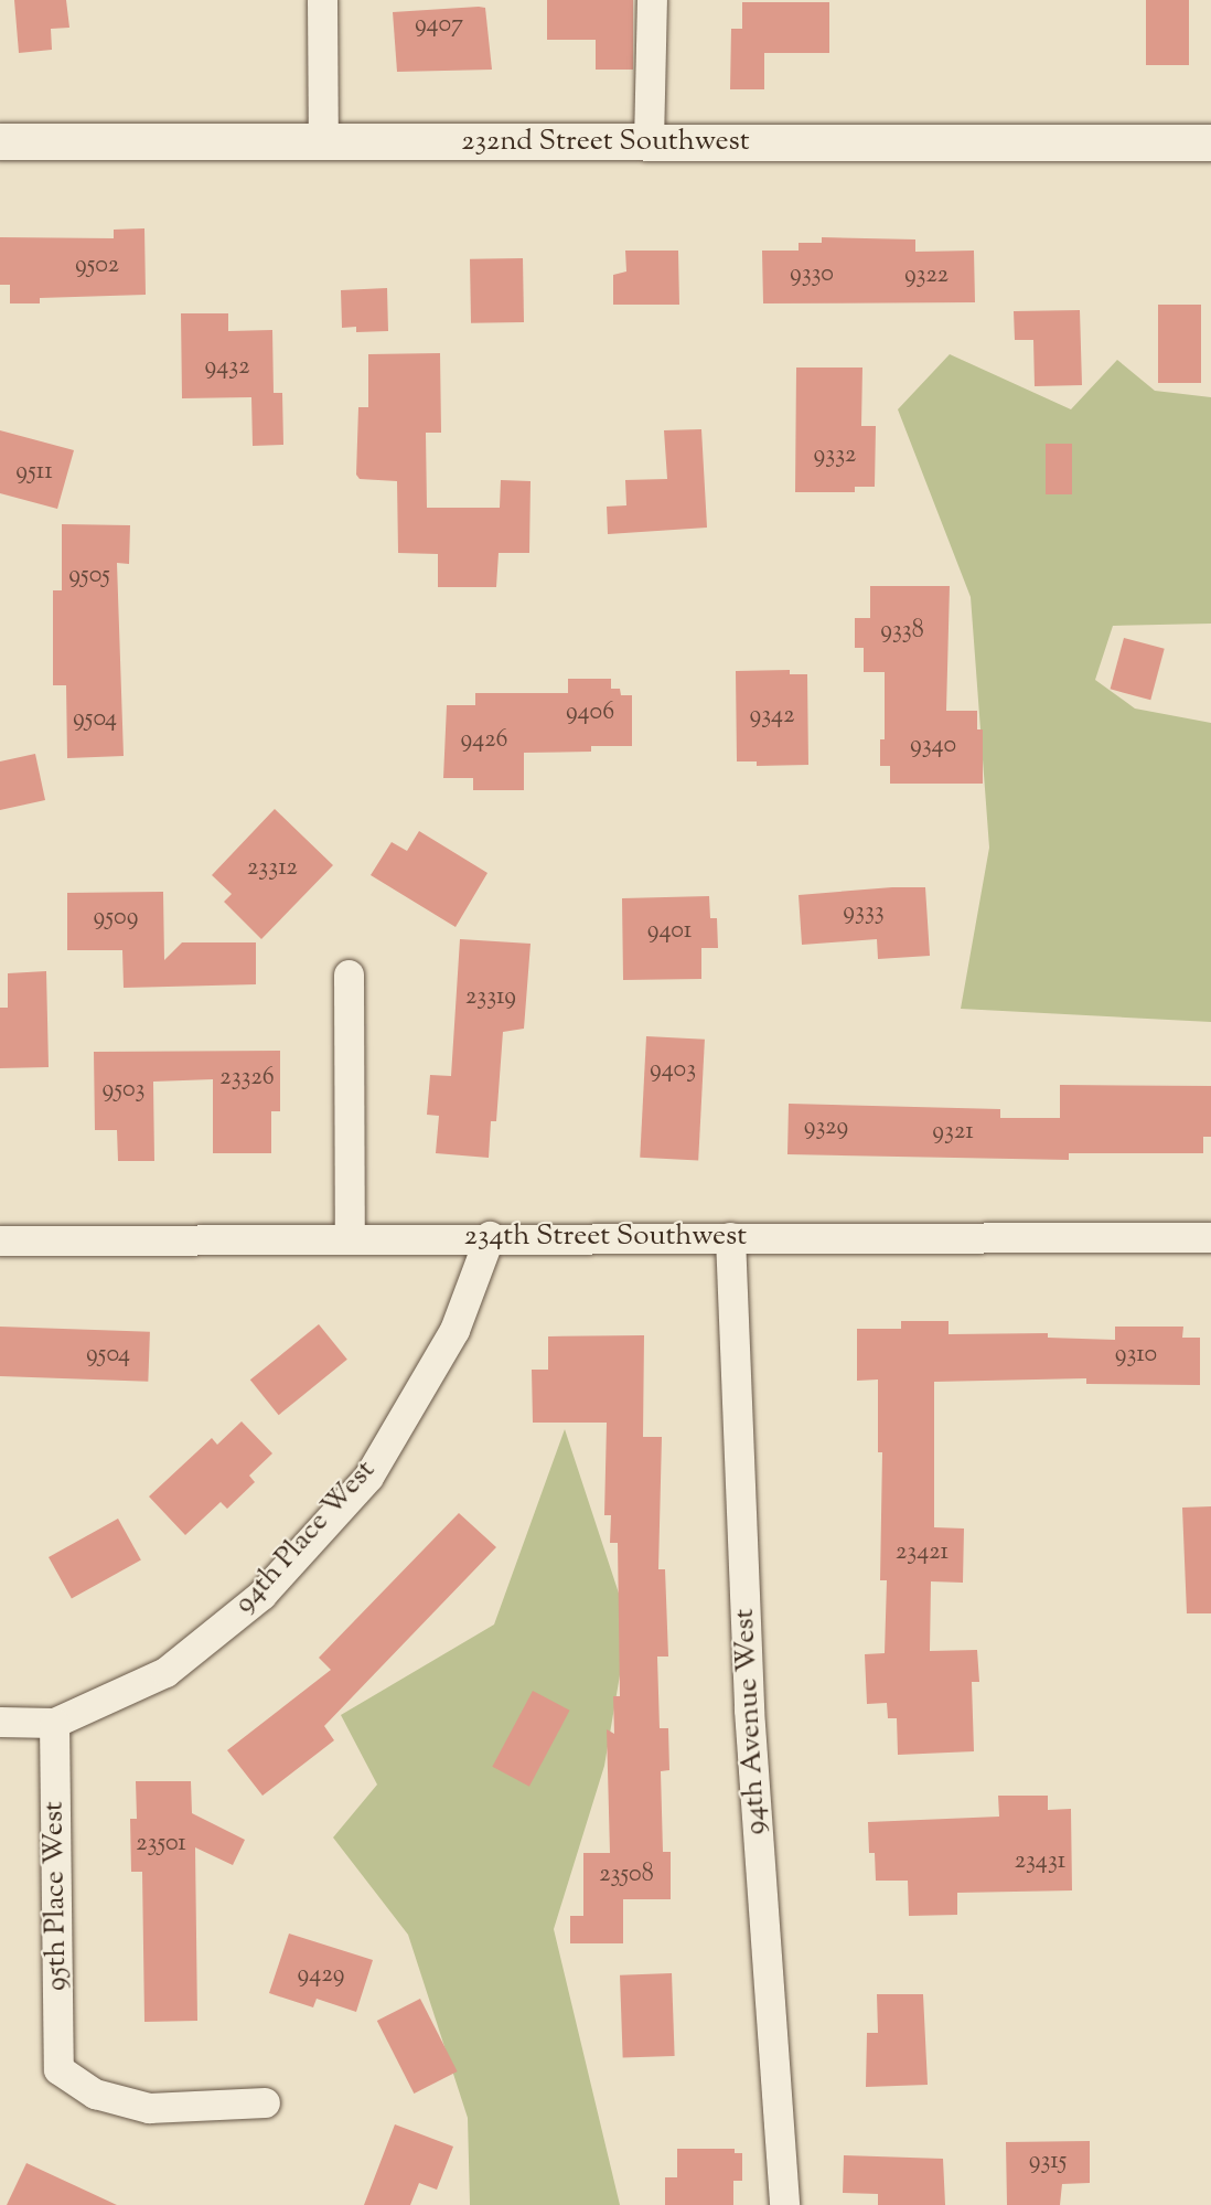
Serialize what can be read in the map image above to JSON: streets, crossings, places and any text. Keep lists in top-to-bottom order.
{
  "streets": {
    "street": [
      "232nd Street Southwest",
      "234th Street Southwest",
      "94th Place West",
      "94th Avenue West",
      "95th Place West"
    ]
  },
  "crossings": [
    ["234th Street Southwest", "94th Place West"],
    ["234th Street Southwest", "94th Avenue West"],
    ["94th Place West", "95th Place West"]
  ],
  "house_numbers": [
    "9407",
    "9502",
    "9330",
    "9322",
    "9432",
    "9332",
    "9511",
    "9505",
    "9338",
    "9406",
    "9342",
    "9504",
    "9426",
    "9340",
    "23312",
    "9333",
    "9509",
    "9401",
    "23319",
    "9403",
    "23326",
    "9503",
    "9329",
    "9321",
    "9504",
    "9310",
    "23421",
    "23501",
    "23431",
    "23508",
    "9429",
    "9315"
  ]
}
